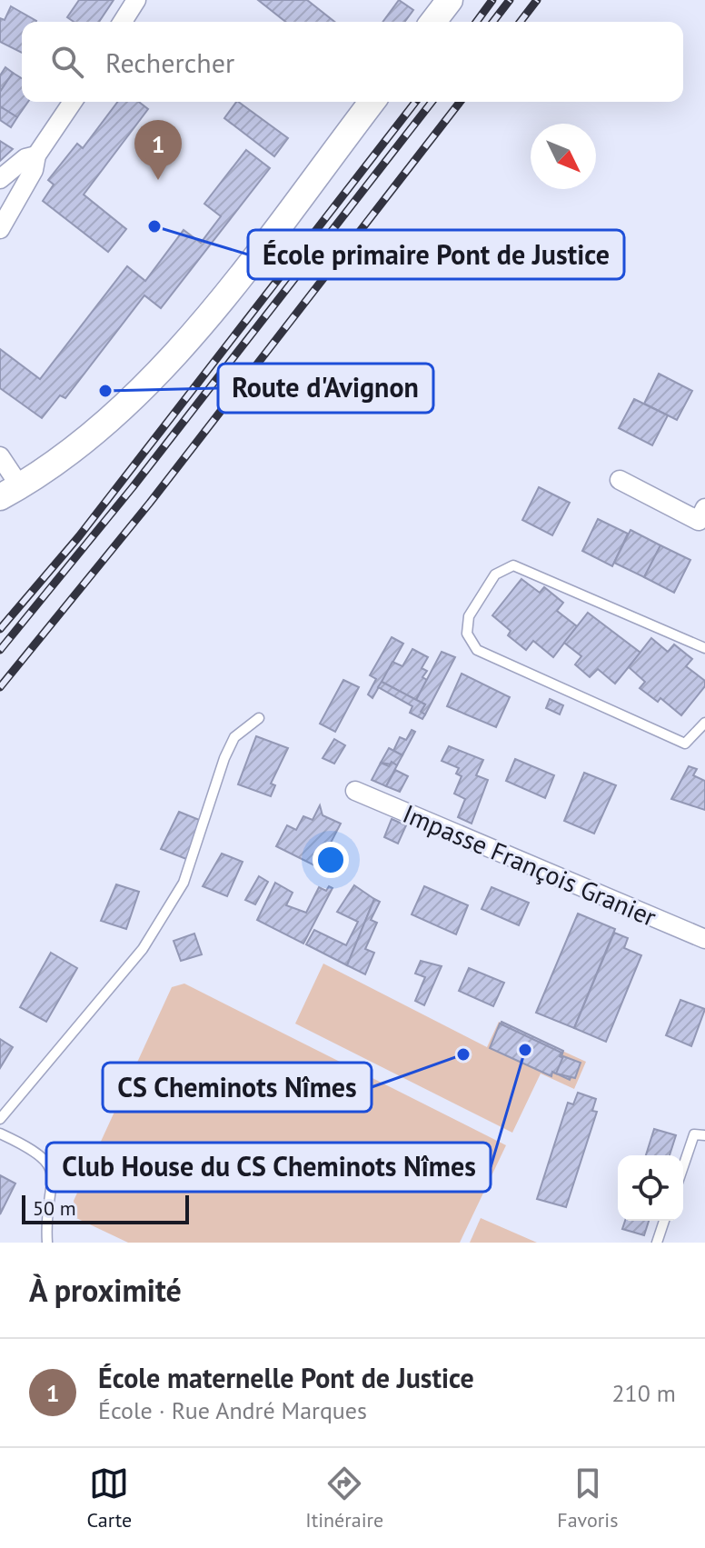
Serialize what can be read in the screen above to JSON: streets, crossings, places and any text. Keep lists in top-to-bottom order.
{
  "streets": {
    "street": ["Impasse François Granier"]
  },
  "places": [
    "École primaire Pont de Justice",
    "Route d'Avignon",
    "Club House du CS Cheminots Nîmes",
    "CS Cheminots Nîmes"
  ],
  "scale_bar": "50 m",
  "north": "bottom right",
  "page": {
    "search": "Rechercher",
    "pins": "1",
    "scale": "50 m",
    "heading": "À proximité",
    "list": [
      {
        "mark": "1",
        "name": "École maternelle Pont de Justice",
        "note": "École · Rue André Marques",
        "value": "210 m"
      }
    ],
    "nav": ["Carte", "Itinéraire", "Favoris"]
  }
}
